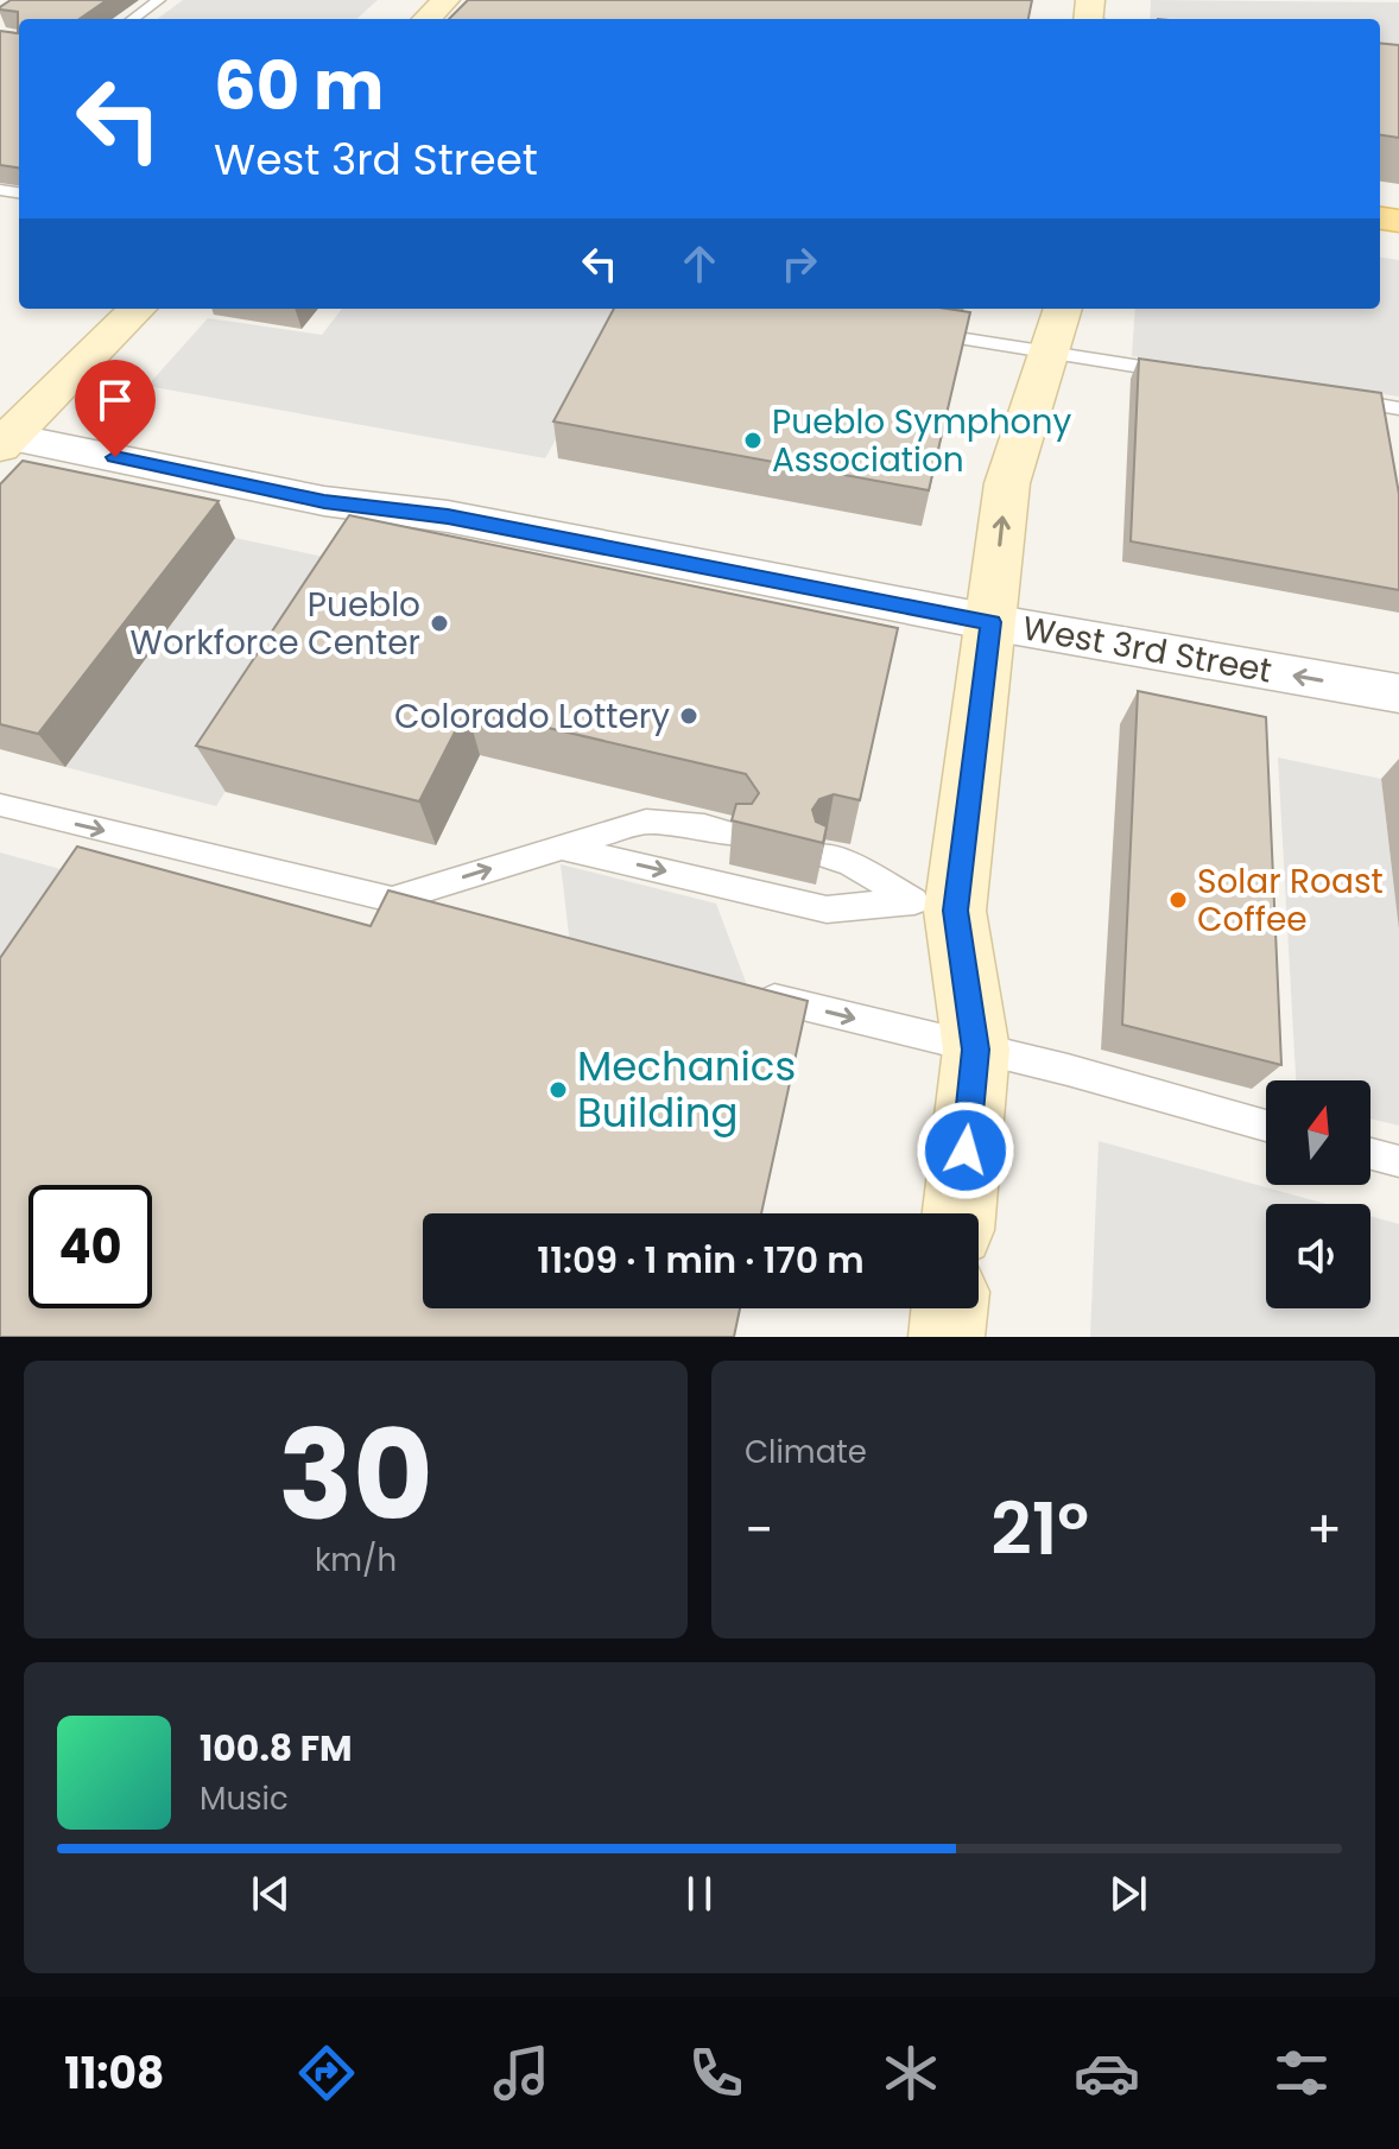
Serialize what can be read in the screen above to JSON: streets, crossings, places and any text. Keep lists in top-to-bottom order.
{
  "streets": {
    "street": ["West 3rd Street"]
  },
  "places": [
    "Pueblo Symphony Association",
    "Pueblo Workforce Center",
    "Colorado Lottery",
    "Solar Roast Coffee",
    "Mechanics Building"
  ],
  "north": "top",
  "page": {
    "turn": ["60 m", "West 3rd Street"],
    "limit": "40",
    "trip": "11:09 · 1 min · 170 m",
    "tile": [
      ["30", "km/h"],
      "Climate"
    ],
    "heat": ["−", "21°", "+"],
    "song": ["100.8 FM", "Music"],
    "tabs": "11:08"
  }
}
